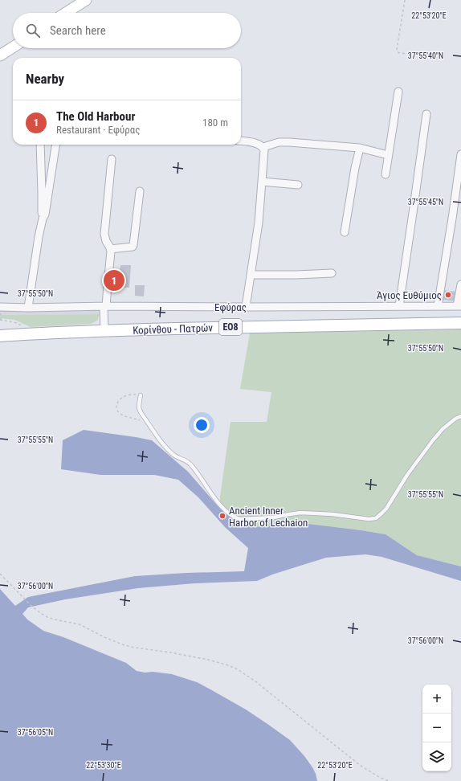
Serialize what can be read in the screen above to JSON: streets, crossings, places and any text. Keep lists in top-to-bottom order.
{
  "streets": {
    "main road": ["ΕΟ8", "Κορίνθου - Πατρών"],
    "street": ["Εφύρας"]
  },
  "places": ["Άγιος Ευθύμιος", "Ancient Inner Harbor of Lechaion"],
  "page": {
    "search": "Search here",
    "heading": "Nearby",
    "list": [
      {
        "mark": "1",
        "name": "The Old Harbour",
        "note": "Restaurant · Εφύρας",
        "value": "180 m"
      }
    ],
    "pins": "1",
    "map_buttons": ["+", "−"]
  },
  "coordinates": [
    "22°53'20\"E",
    "37°55'40\"N",
    "37°55'45\"N",
    "37°55'50\"N",
    "37°55'55\"N",
    "37°56'00\"N",
    "37°56'05\"N",
    "22°53'30\"E"
  ]
}
